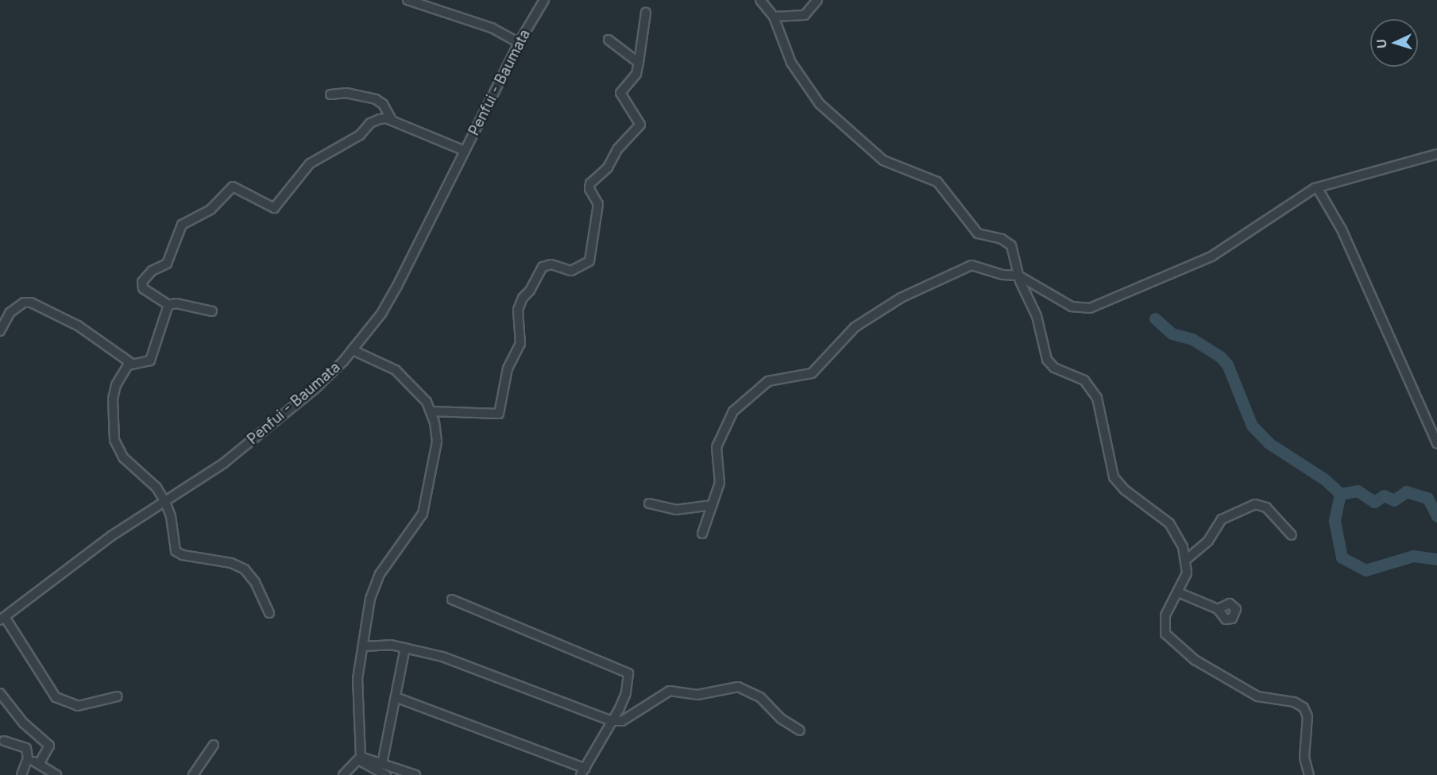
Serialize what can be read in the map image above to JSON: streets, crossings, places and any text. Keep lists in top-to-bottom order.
{
  "streets": {
    "street": ["Penfui - Baumata"]
  },
  "north": "left"
}
